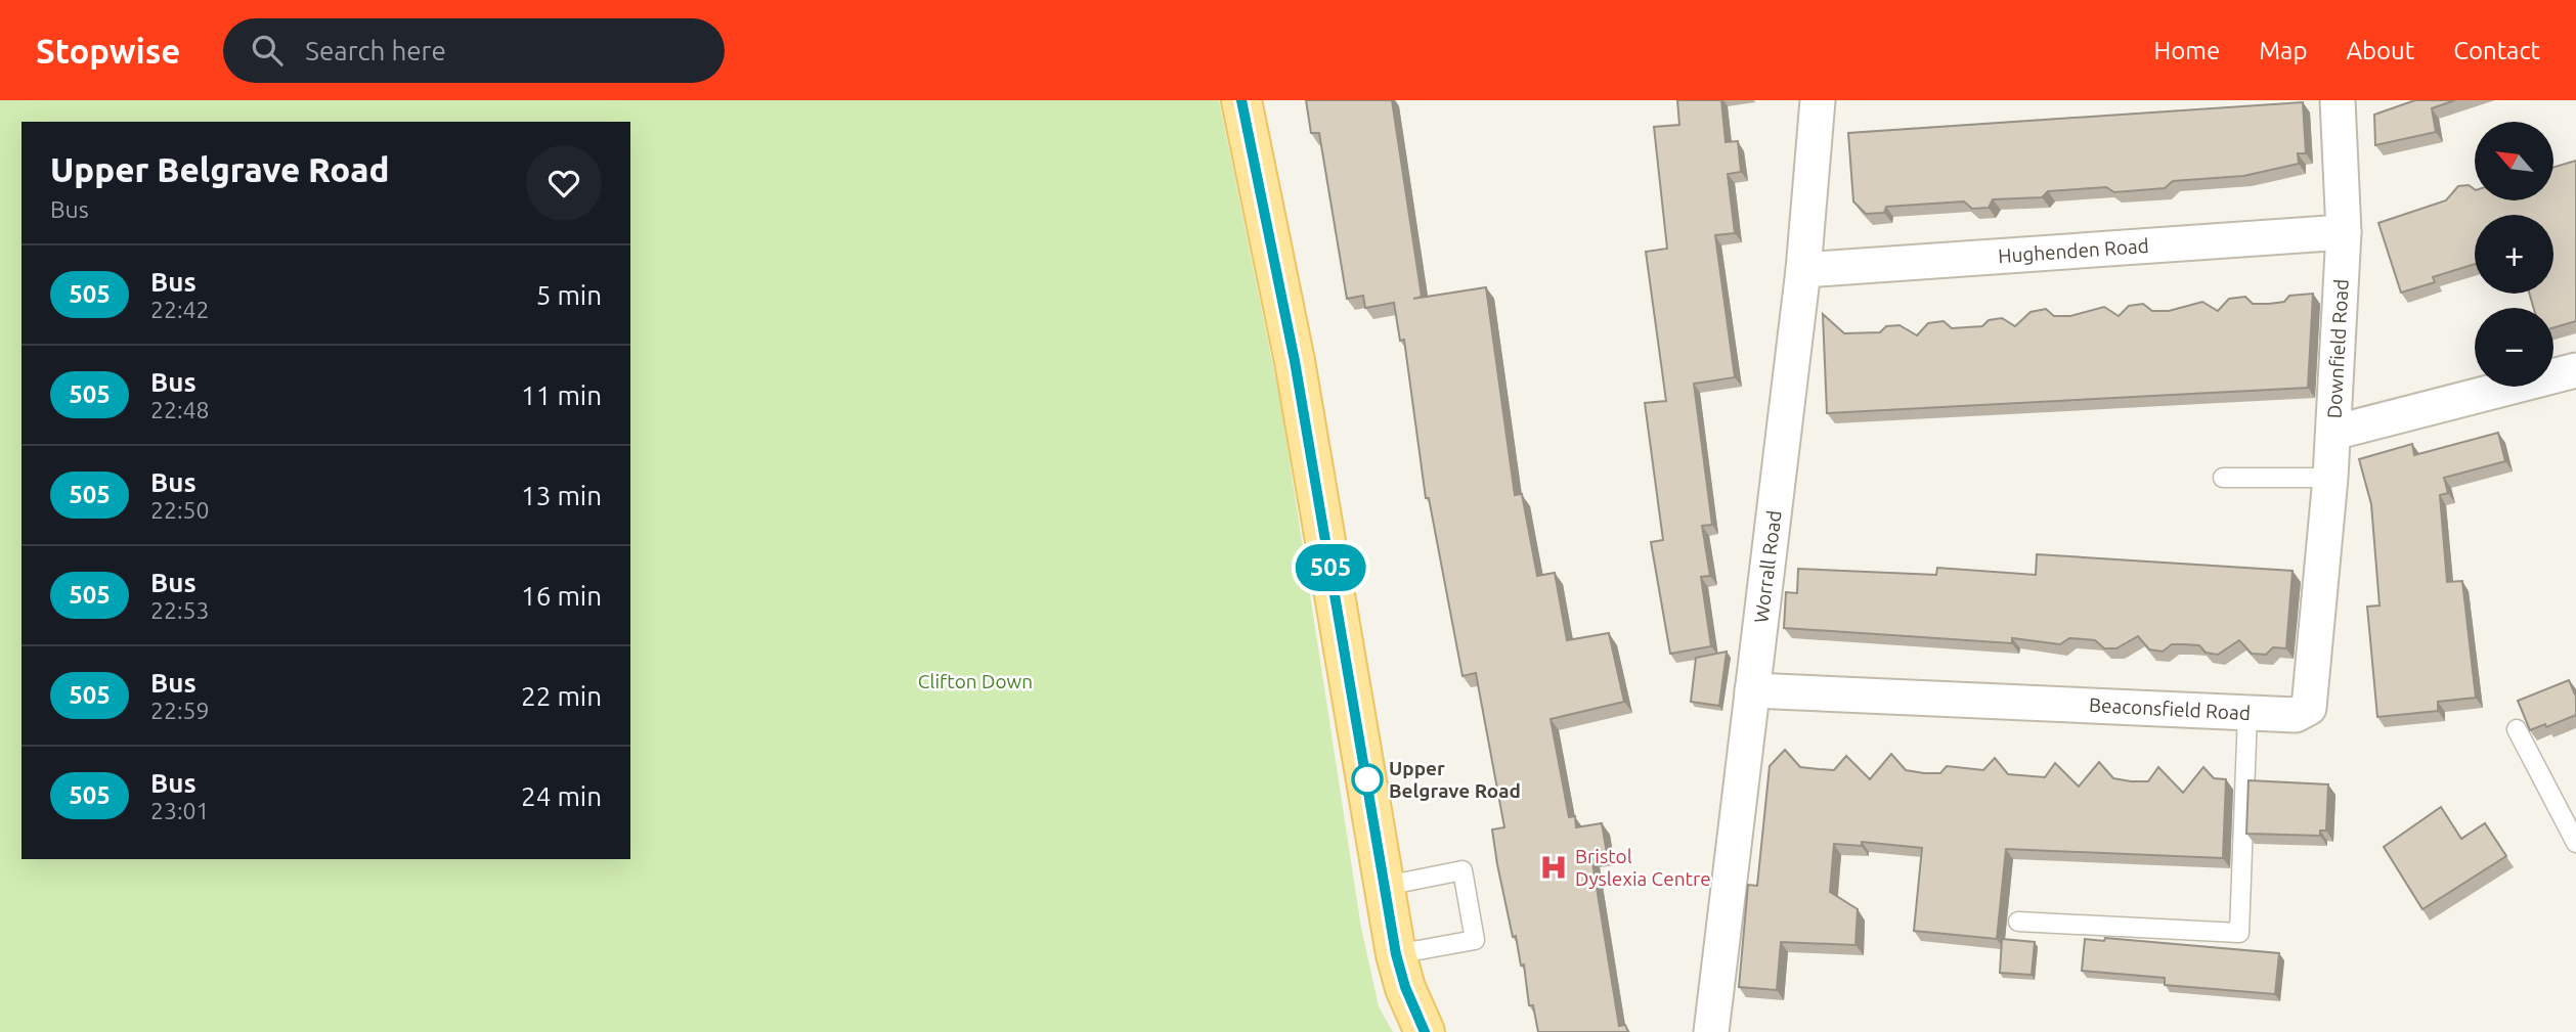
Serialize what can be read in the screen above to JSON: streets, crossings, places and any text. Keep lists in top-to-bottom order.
{
  "streets": {
    "street": [
      "Hughenden Road",
      "Downfield Road",
      "Worrall Road",
      "Beaconsfield Road"
    ]
  },
  "crossings": [
    ["Hughenden Road", "Downfield Road"],
    ["Hughenden Road", "Worrall Road"],
    ["Downfield Road", "Beaconsfield Road"],
    ["Worrall Road", "Beaconsfield Road"]
  ],
  "parks": ["Clifton Down"],
  "places": {
    "other": ["Upper Belgrave Road"],
    "hospital": ["Bristol Dyslexia Centre"]
  },
  "lines": ["bus line 505"],
  "north": "top left",
  "page": {
    "header": "Stopwise",
    "search": "Search here",
    "nav": [
      "Home",
      "Map",
      "About",
      "Contact"
    ],
    "on_map": "505",
    "map_buttons": ["+", "−"],
    "heading": ["Upper Belgrave Road", "Bus"],
    "list": [
      {
        "mark": "505",
        "name": "Bus",
        "note": "22:42",
        "value": "5 min"
      },
      {
        "mark": "505",
        "name": "Bus",
        "note": "22:48",
        "value": "11 min"
      },
      {
        "mark": "505",
        "name": "Bus",
        "note": "22:50",
        "value": "13 min"
      },
      {
        "mark": "505",
        "name": "Bus",
        "note": "22:53",
        "value": "16 min"
      },
      {
        "mark": "505",
        "name": "Bus",
        "note": "22:59",
        "value": "22 min"
      },
      {
        "mark": "505",
        "name": "Bus",
        "note": "23:01",
        "value": "24 min"
      }
    ]
  }
}
